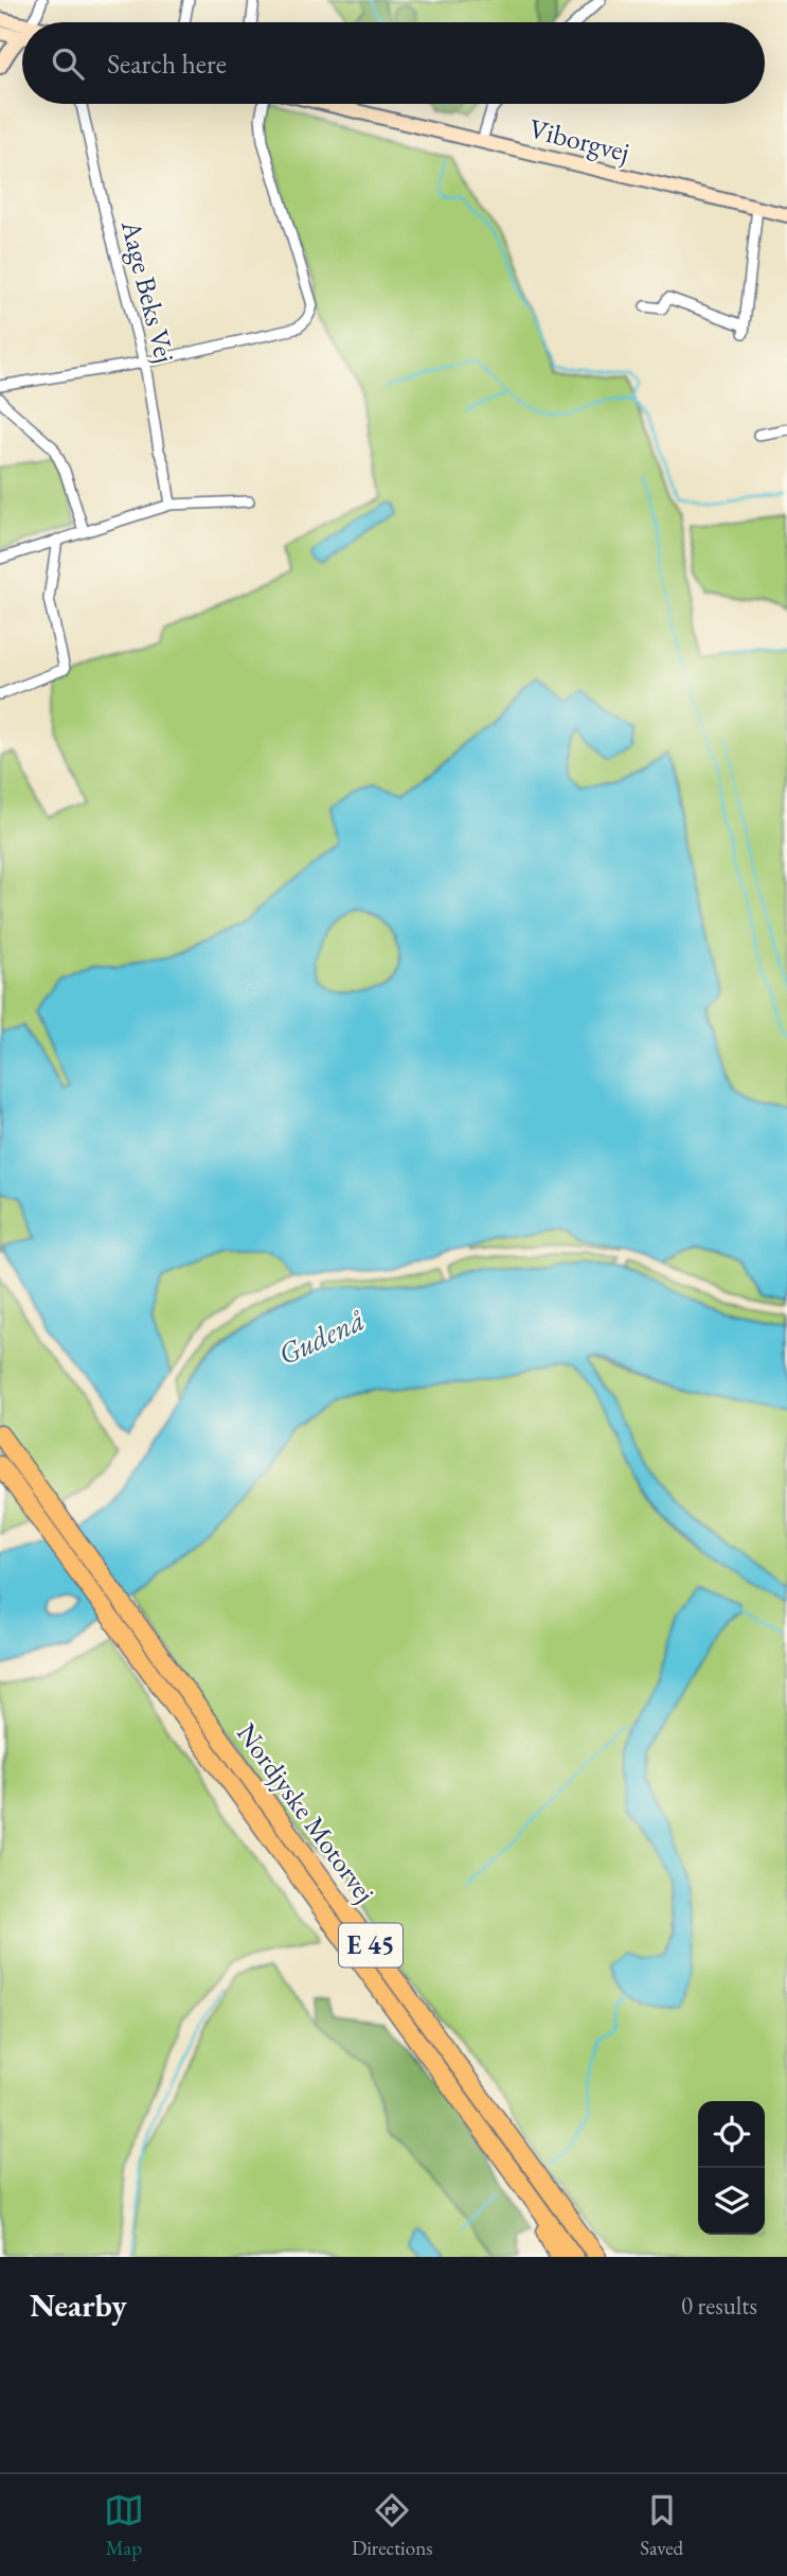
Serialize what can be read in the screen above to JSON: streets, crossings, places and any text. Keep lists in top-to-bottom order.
{
  "streets": {
    "highway": ["Nordjyske Motorvej", "E 45"],
    "street": ["Viborgvej", "Aage Beks Vej"]
  },
  "water": ["Gudenå"],
  "page": {
    "search": "Search here",
    "heading": ["Nearby", "0 results"],
    "nav": ["Map", "Directions", "Saved"]
  }
}
